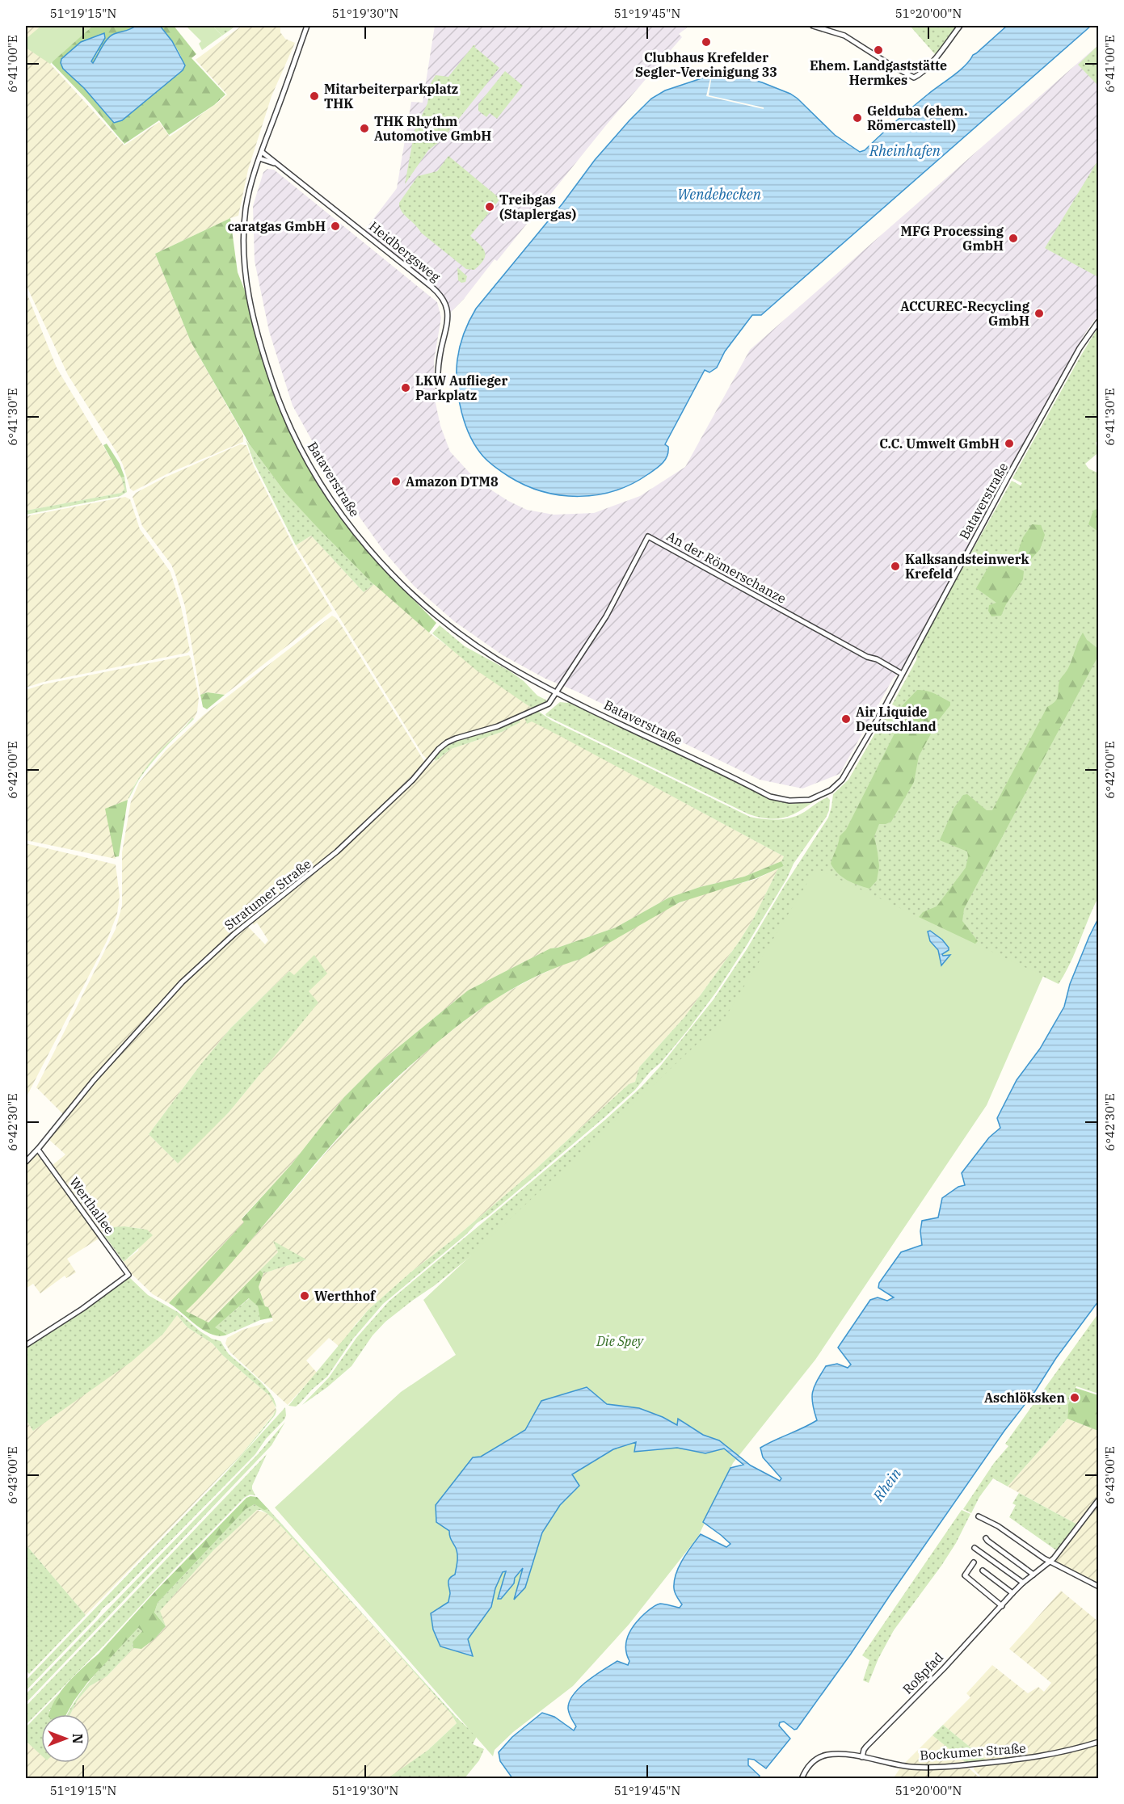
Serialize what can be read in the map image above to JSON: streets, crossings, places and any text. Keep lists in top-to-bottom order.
{
  "streets": {
    "street": [
      "Heidbergsweg",
      "Bataverstraße",
      "An der Römerschanze",
      "Stratumer Straße",
      "Werthallee",
      "Roßpfad",
      "Bockumer Straße"
    ]
  },
  "crossings": [
    ["Heidbergsweg", "Bataverstraße"],
    ["Bataverstraße", "An der Römerschanze"],
    ["Bataverstraße", "Stratumer Straße"],
    ["An der Römerschanze", "Stratumer Straße"],
    ["Stratumer Straße", "Werthallee"],
    ["Roßpfad", "Bockumer Straße"]
  ],
  "water": ["Rheinhafen", "Wendebecken", "Rhein"],
  "parks": ["Die Spey"],
  "places": [
    "Clubhaus Krefelder Segler-Vereinigung 33",
    "Ehem. Landgaststätte Hermkes",
    "Mitarbeiterparkplatz THK",
    "Gelduba (ehem. Römercastell)",
    "THK Rhythm Automotive GmbH",
    "Treibgas (Staplergas)",
    "caratgas GmbH",
    "MFG Processing GmbH",
    "ACCUREC-Recycling GmbH",
    "LKW Auflieger Parkplatz",
    "C.C. Umwelt GmbH",
    "Amazon DTM8",
    "Kalksandsteinwerk Krefeld",
    "Air Liquide Deutschland",
    "Werthhof",
    "Aschlöksken"
  ],
  "north": "right",
  "coordinates": [
    "51°19'15\"N",
    "51°19'30\"N",
    "51°19'45\"N",
    "51°20'00\"N",
    "6°41'00\"E",
    "6°41'30\"E",
    "6°42'00\"E",
    "6°42'30\"E",
    "6°43'00\"E"
  ]
}
